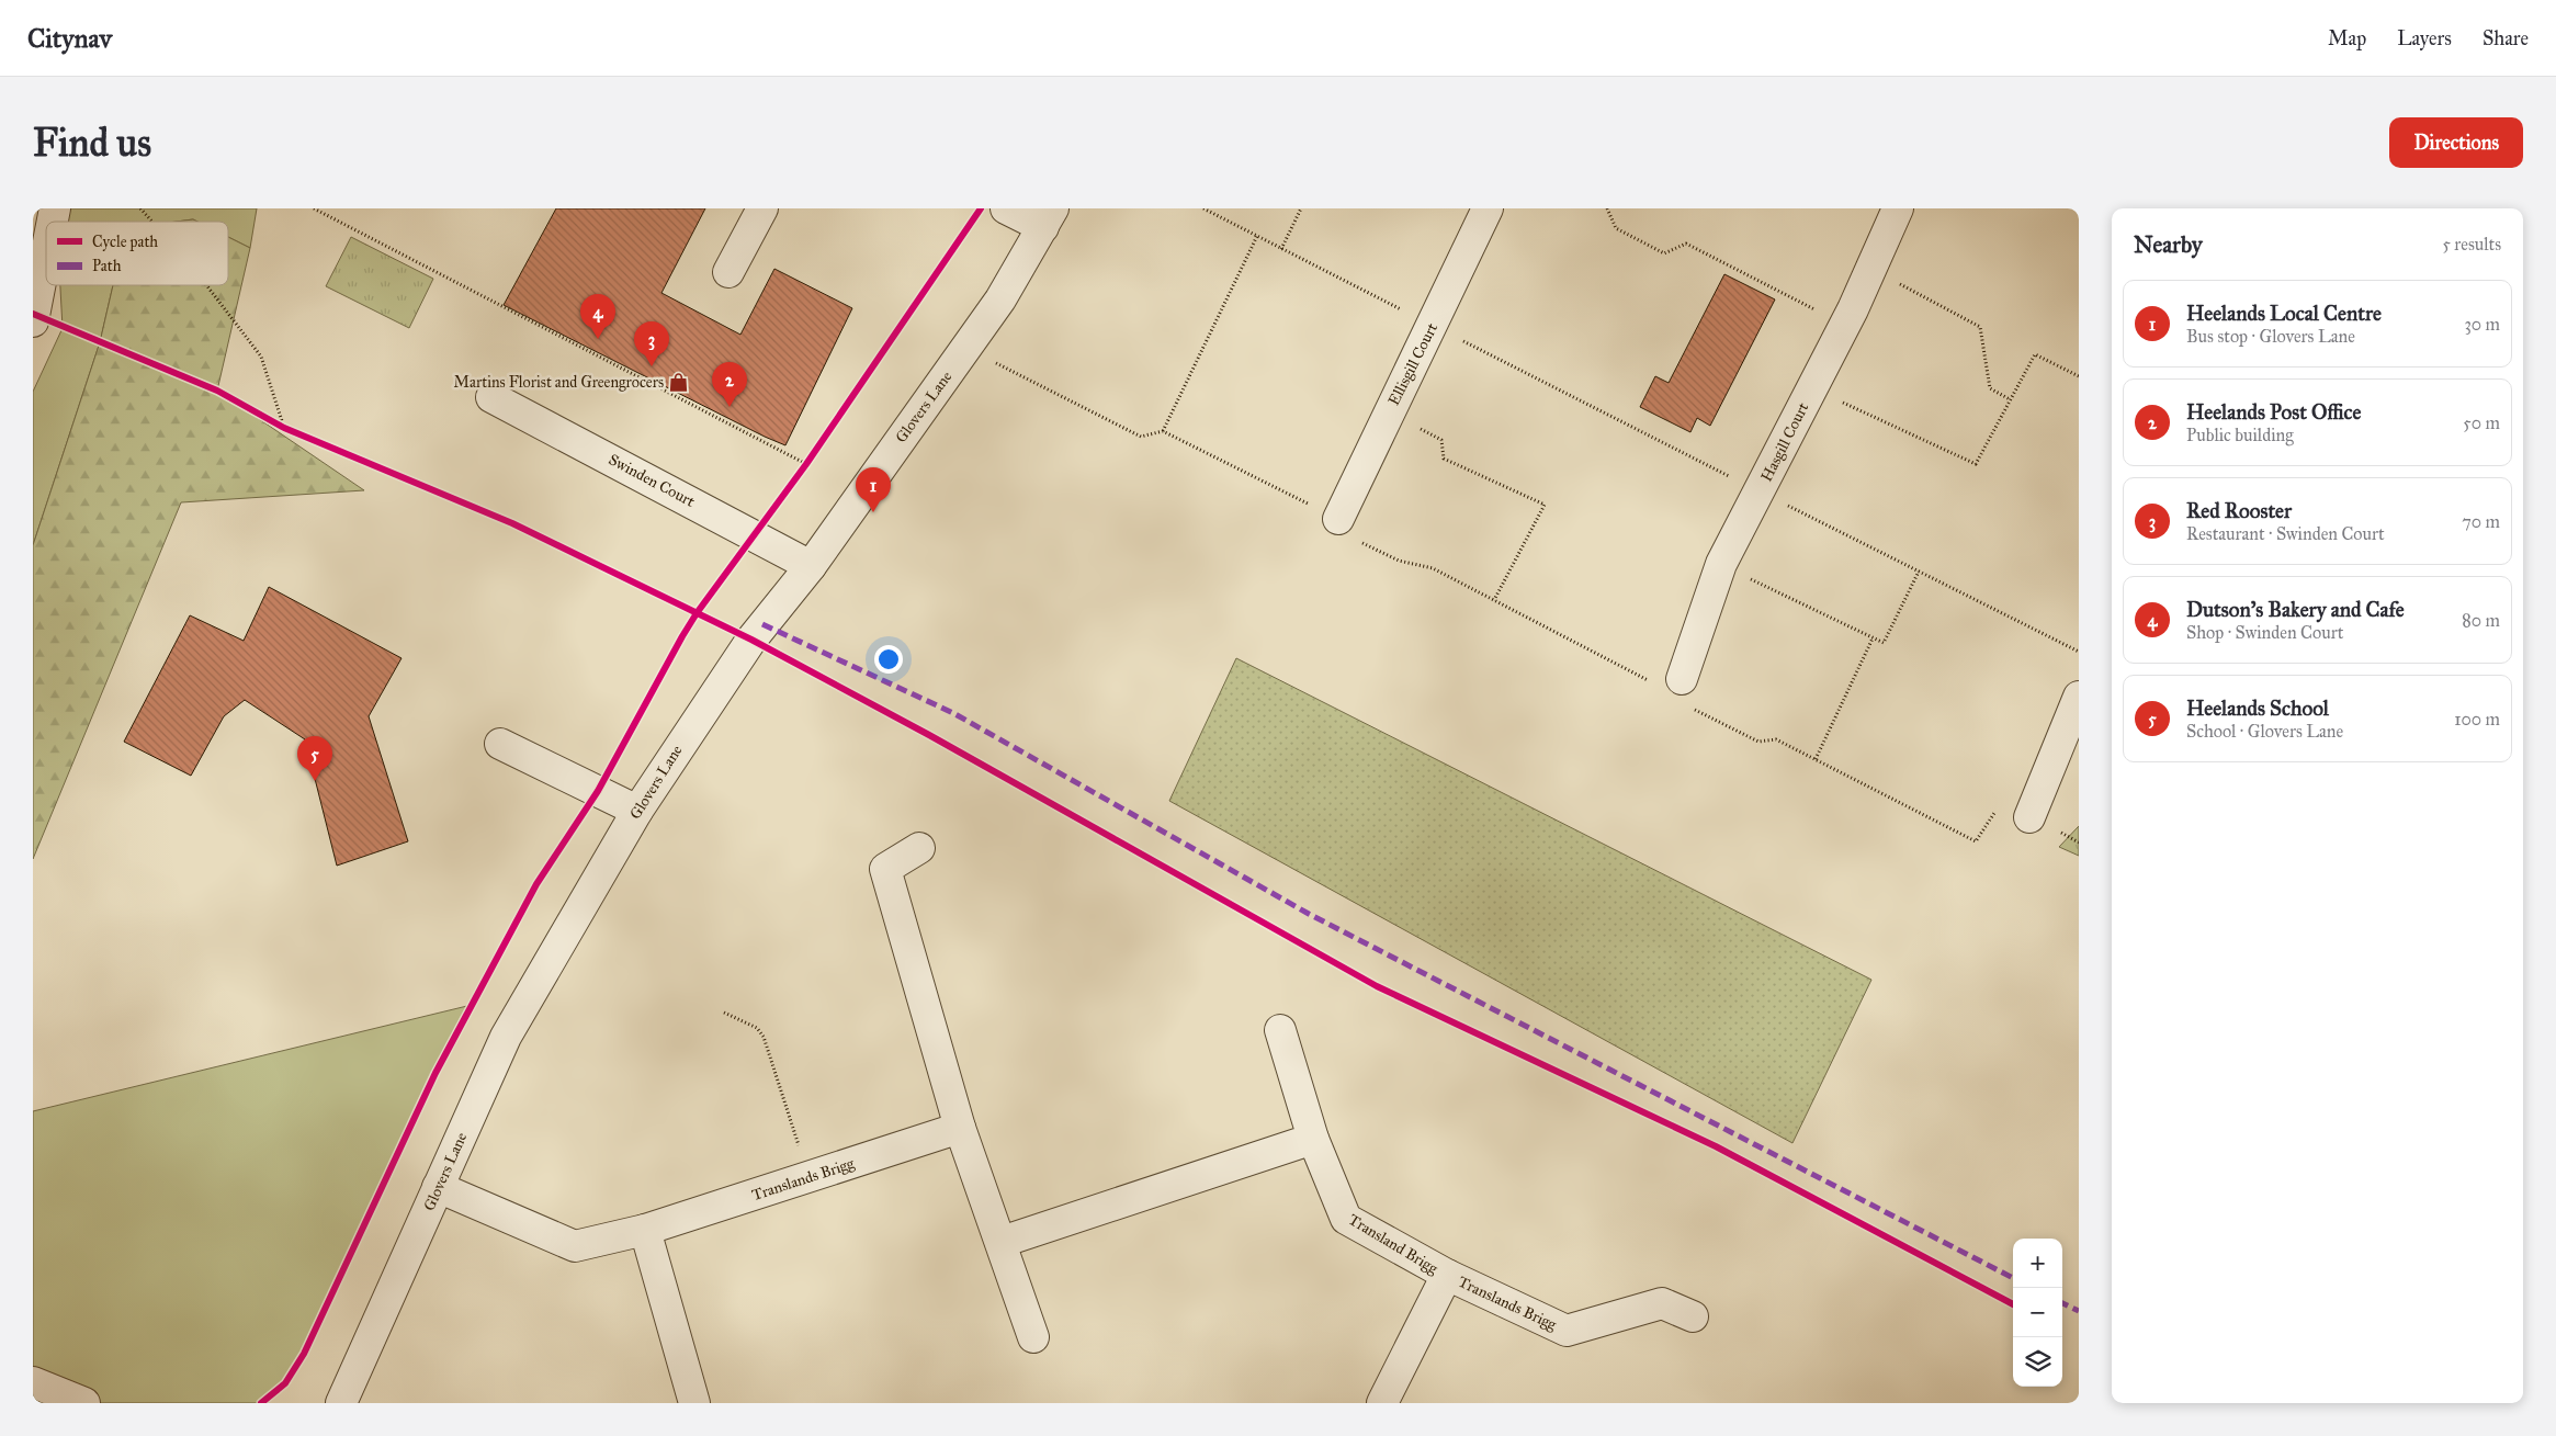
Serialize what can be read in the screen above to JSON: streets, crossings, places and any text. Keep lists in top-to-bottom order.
{
  "streets": {
    "street": [
      "Ellisgill Court",
      "Glovers Lane",
      "Hasgill Court",
      "Swinden Court",
      "Translands Brigg",
      "Transland Brigg"
    ]
  },
  "crossings": [
    ["Glovers Lane", "Swinden Court"],
    ["Glovers Lane", "Translands Brigg"],
    ["Translands Brigg", "Transland Brigg"]
  ],
  "places": {
    "shop": ["Martins Florist and Greengrocers"]
  },
  "legend": ["Cycle path", "Path"],
  "page": {
    "header": "Citynav",
    "nav": ["Map", "Layers", "Share"],
    "buttons": "Directions",
    "title": "Find us",
    "heading": ["Nearby", "5 results"],
    "list": [
      {
        "mark": "1",
        "name": "Heelands Local Centre",
        "note": "Bus stop · Glovers Lane",
        "value": "30 m"
      },
      {
        "mark": "2",
        "name": "Heelands Post Office",
        "note": "Public building",
        "value": "50 m"
      },
      {
        "mark": "3",
        "name": "Red Rooster",
        "note": "Restaurant · Swinden Court",
        "value": "70 m"
      },
      {
        "mark": "4",
        "name": "Dutson's Bakery and Cafe",
        "note": "Shop · Swinden Court",
        "value": "80 m"
      },
      {
        "mark": "5",
        "name": "Heelands School",
        "note": "School · Glovers Lane",
        "value": "100 m"
      }
    ],
    "pins": [
      "4",
      "3",
      "2",
      "1",
      "5"
    ],
    "map_buttons": ["+", "−"]
  }
}
